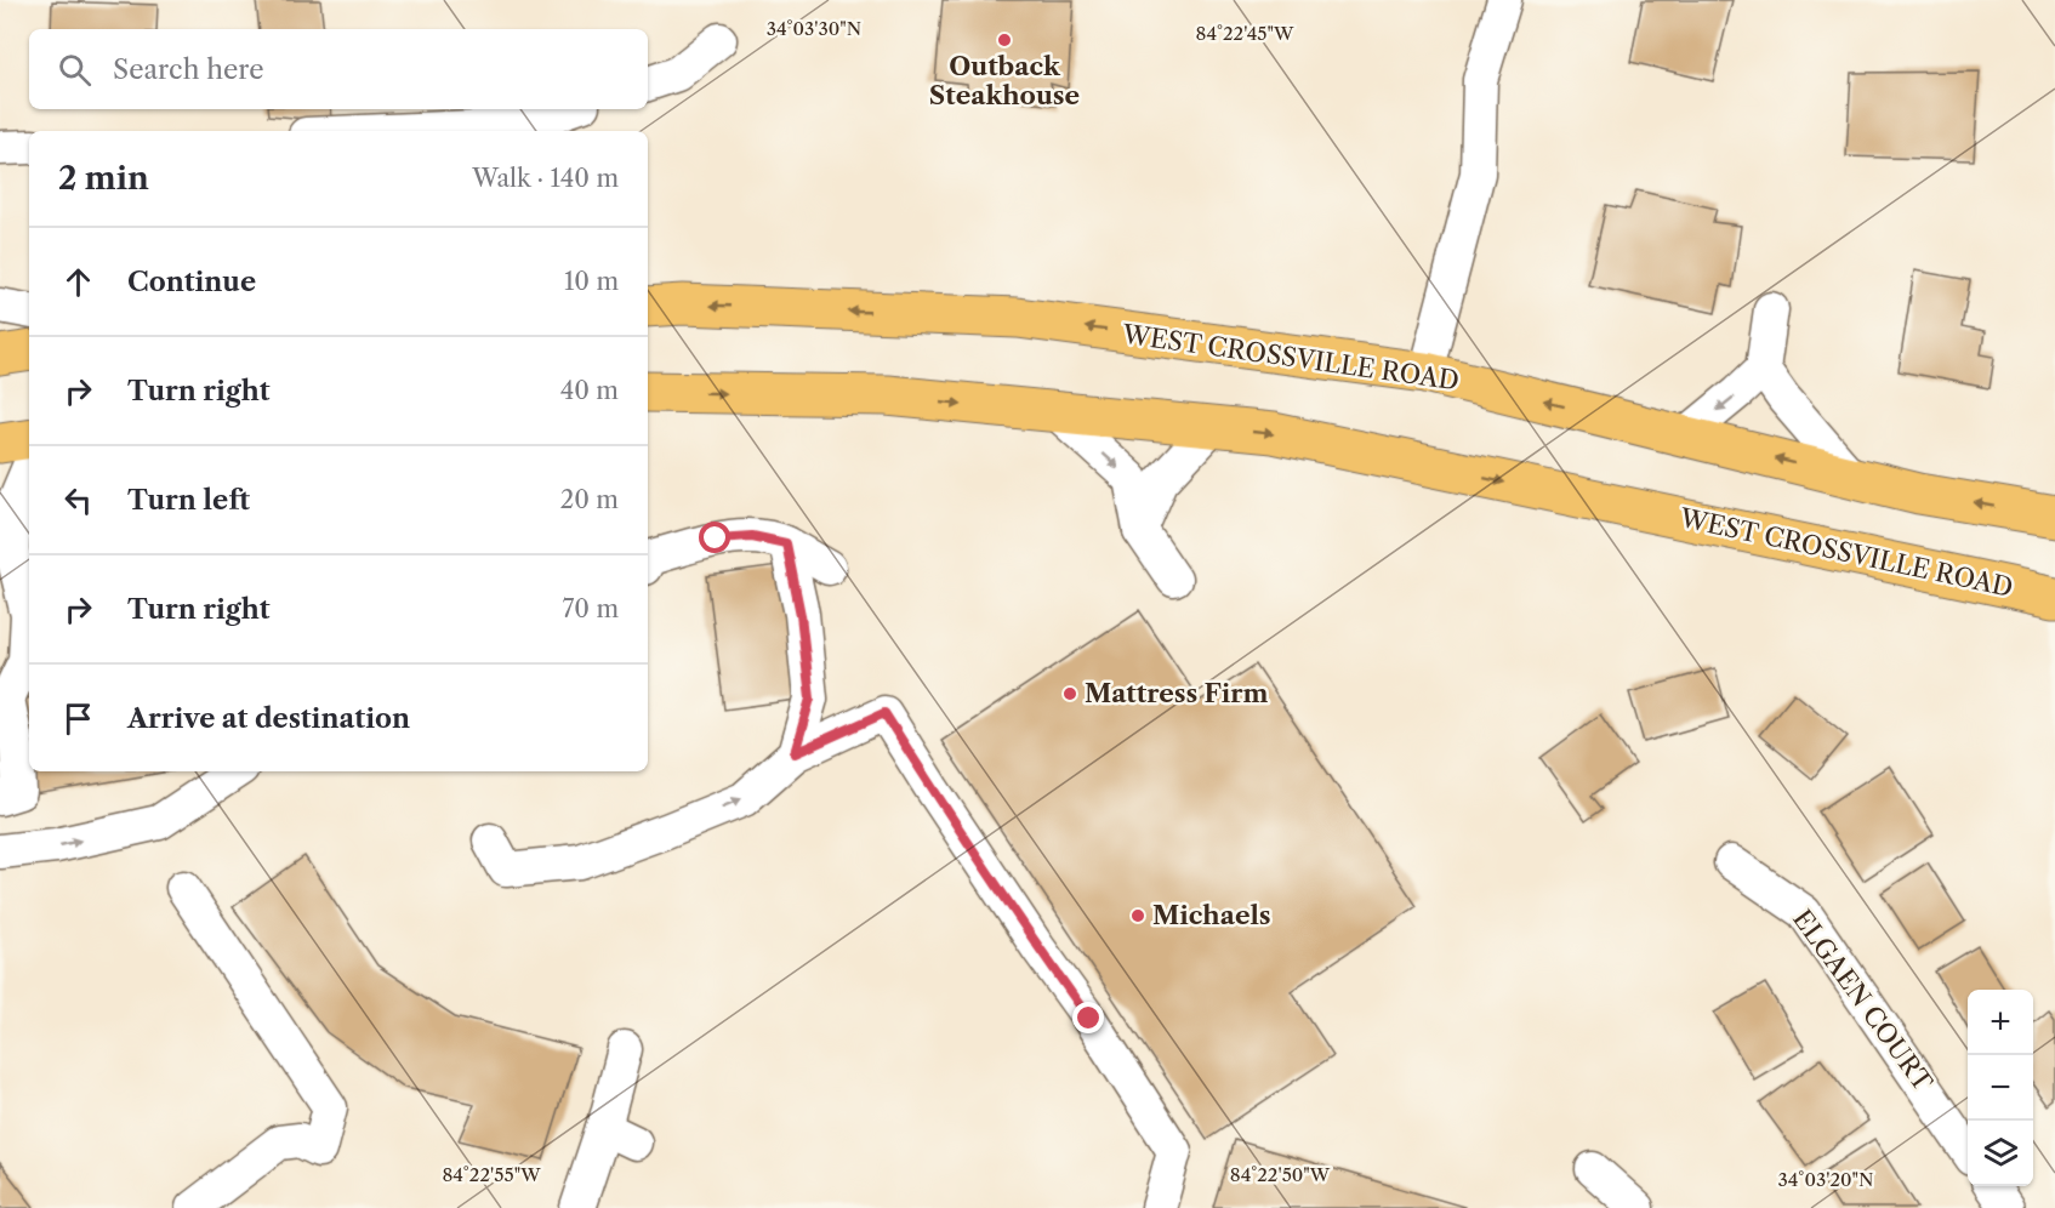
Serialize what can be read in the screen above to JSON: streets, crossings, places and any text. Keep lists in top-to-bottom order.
{
  "streets": {
    "main road": ["WEST CROSSVILLE ROAD"],
    "street": ["ELGAEN COURT"]
  },
  "places": ["Outback Steakhouse", "Mattress Firm", "Michaels"],
  "page": {
    "search": "Search here",
    "heading": ["2 min", "Walk · 140 m"],
    "list": [
      ["Continue", "10 m"],
      ["Turn right", "40 m"],
      ["Turn left", "20 m"],
      ["Turn right", "70 m"],
      "Arrive at destination"
    ],
    "map_buttons": ["+", "−"]
  },
  "coordinates": [
    "34°03'30\"N",
    "84°22'45\"W",
    "84°22'55\"W",
    "84°22'50\"W",
    "34°03'20\"N"
  ]
}
